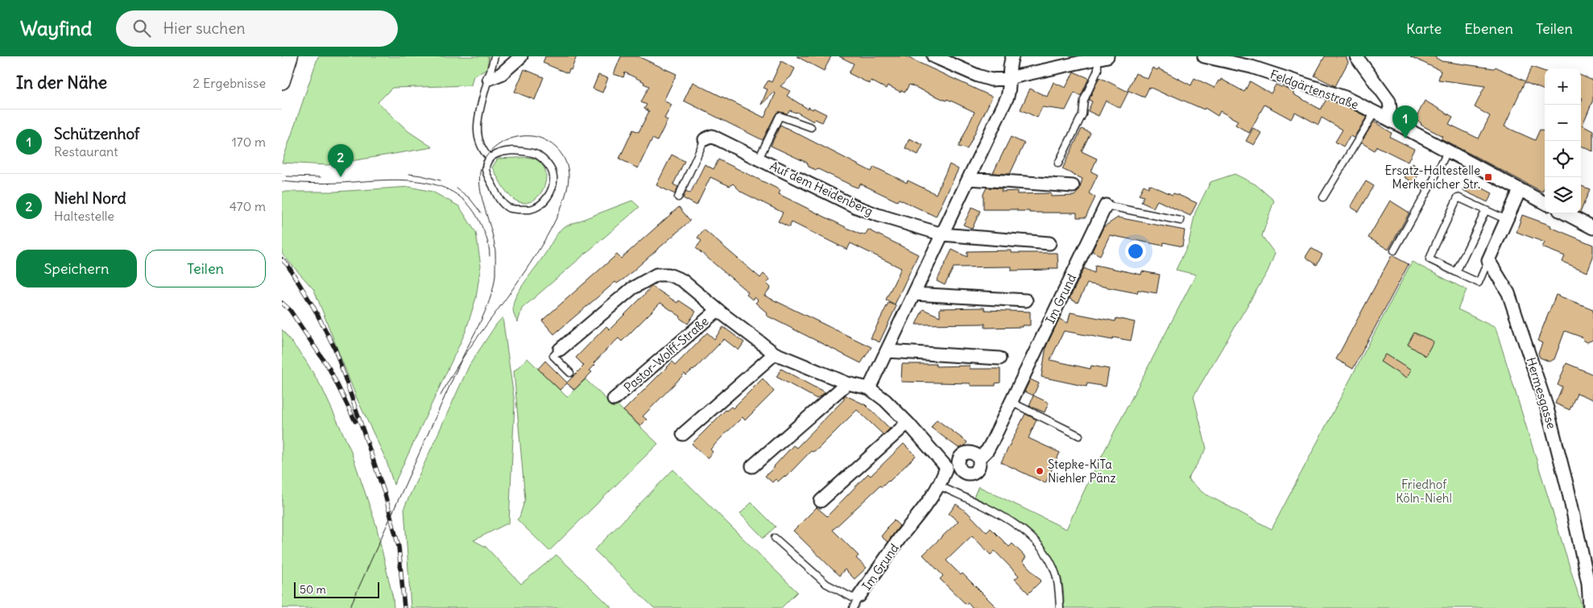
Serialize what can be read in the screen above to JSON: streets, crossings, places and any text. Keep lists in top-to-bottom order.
{
  "streets": {
    "street": [
      "Feldgärtenstraße",
      "Auf dem Heidenberg",
      "Im Grund",
      "Pastor-Wolff-Straße",
      "Hermesgasse"
    ]
  },
  "crossings": [
    ["Im Grund", "Pastor-Wolff-Straße"]
  ],
  "parks": ["Friedhof Köln-Niehl"],
  "places": {
    "transit": ["Ersatz-Haltestelle Merkenicher Str."],
    "other": ["Stepke-KiTa Niehler Pänz"]
  },
  "scale_bar": "50 m",
  "page": {
    "header": "Wayfind",
    "search": "Hier suchen",
    "nav": ["Karte", "Ebenen", "Teilen"],
    "heading": ["In der Nähe", "2 Ergebnisse"],
    "map_buttons": ["+", "−"],
    "pins": ["1", "2"],
    "list": [
      {
        "mark": "1",
        "name": "Schützenhof",
        "note": "Restaurant",
        "value": "170 m"
      },
      {
        "mark": "2",
        "name": "Niehl Nord",
        "note": "Haltestelle",
        "value": "470 m"
      }
    ],
    "buttons": ["Speichern", "Teilen"],
    "scale": "50 m"
  }
}
